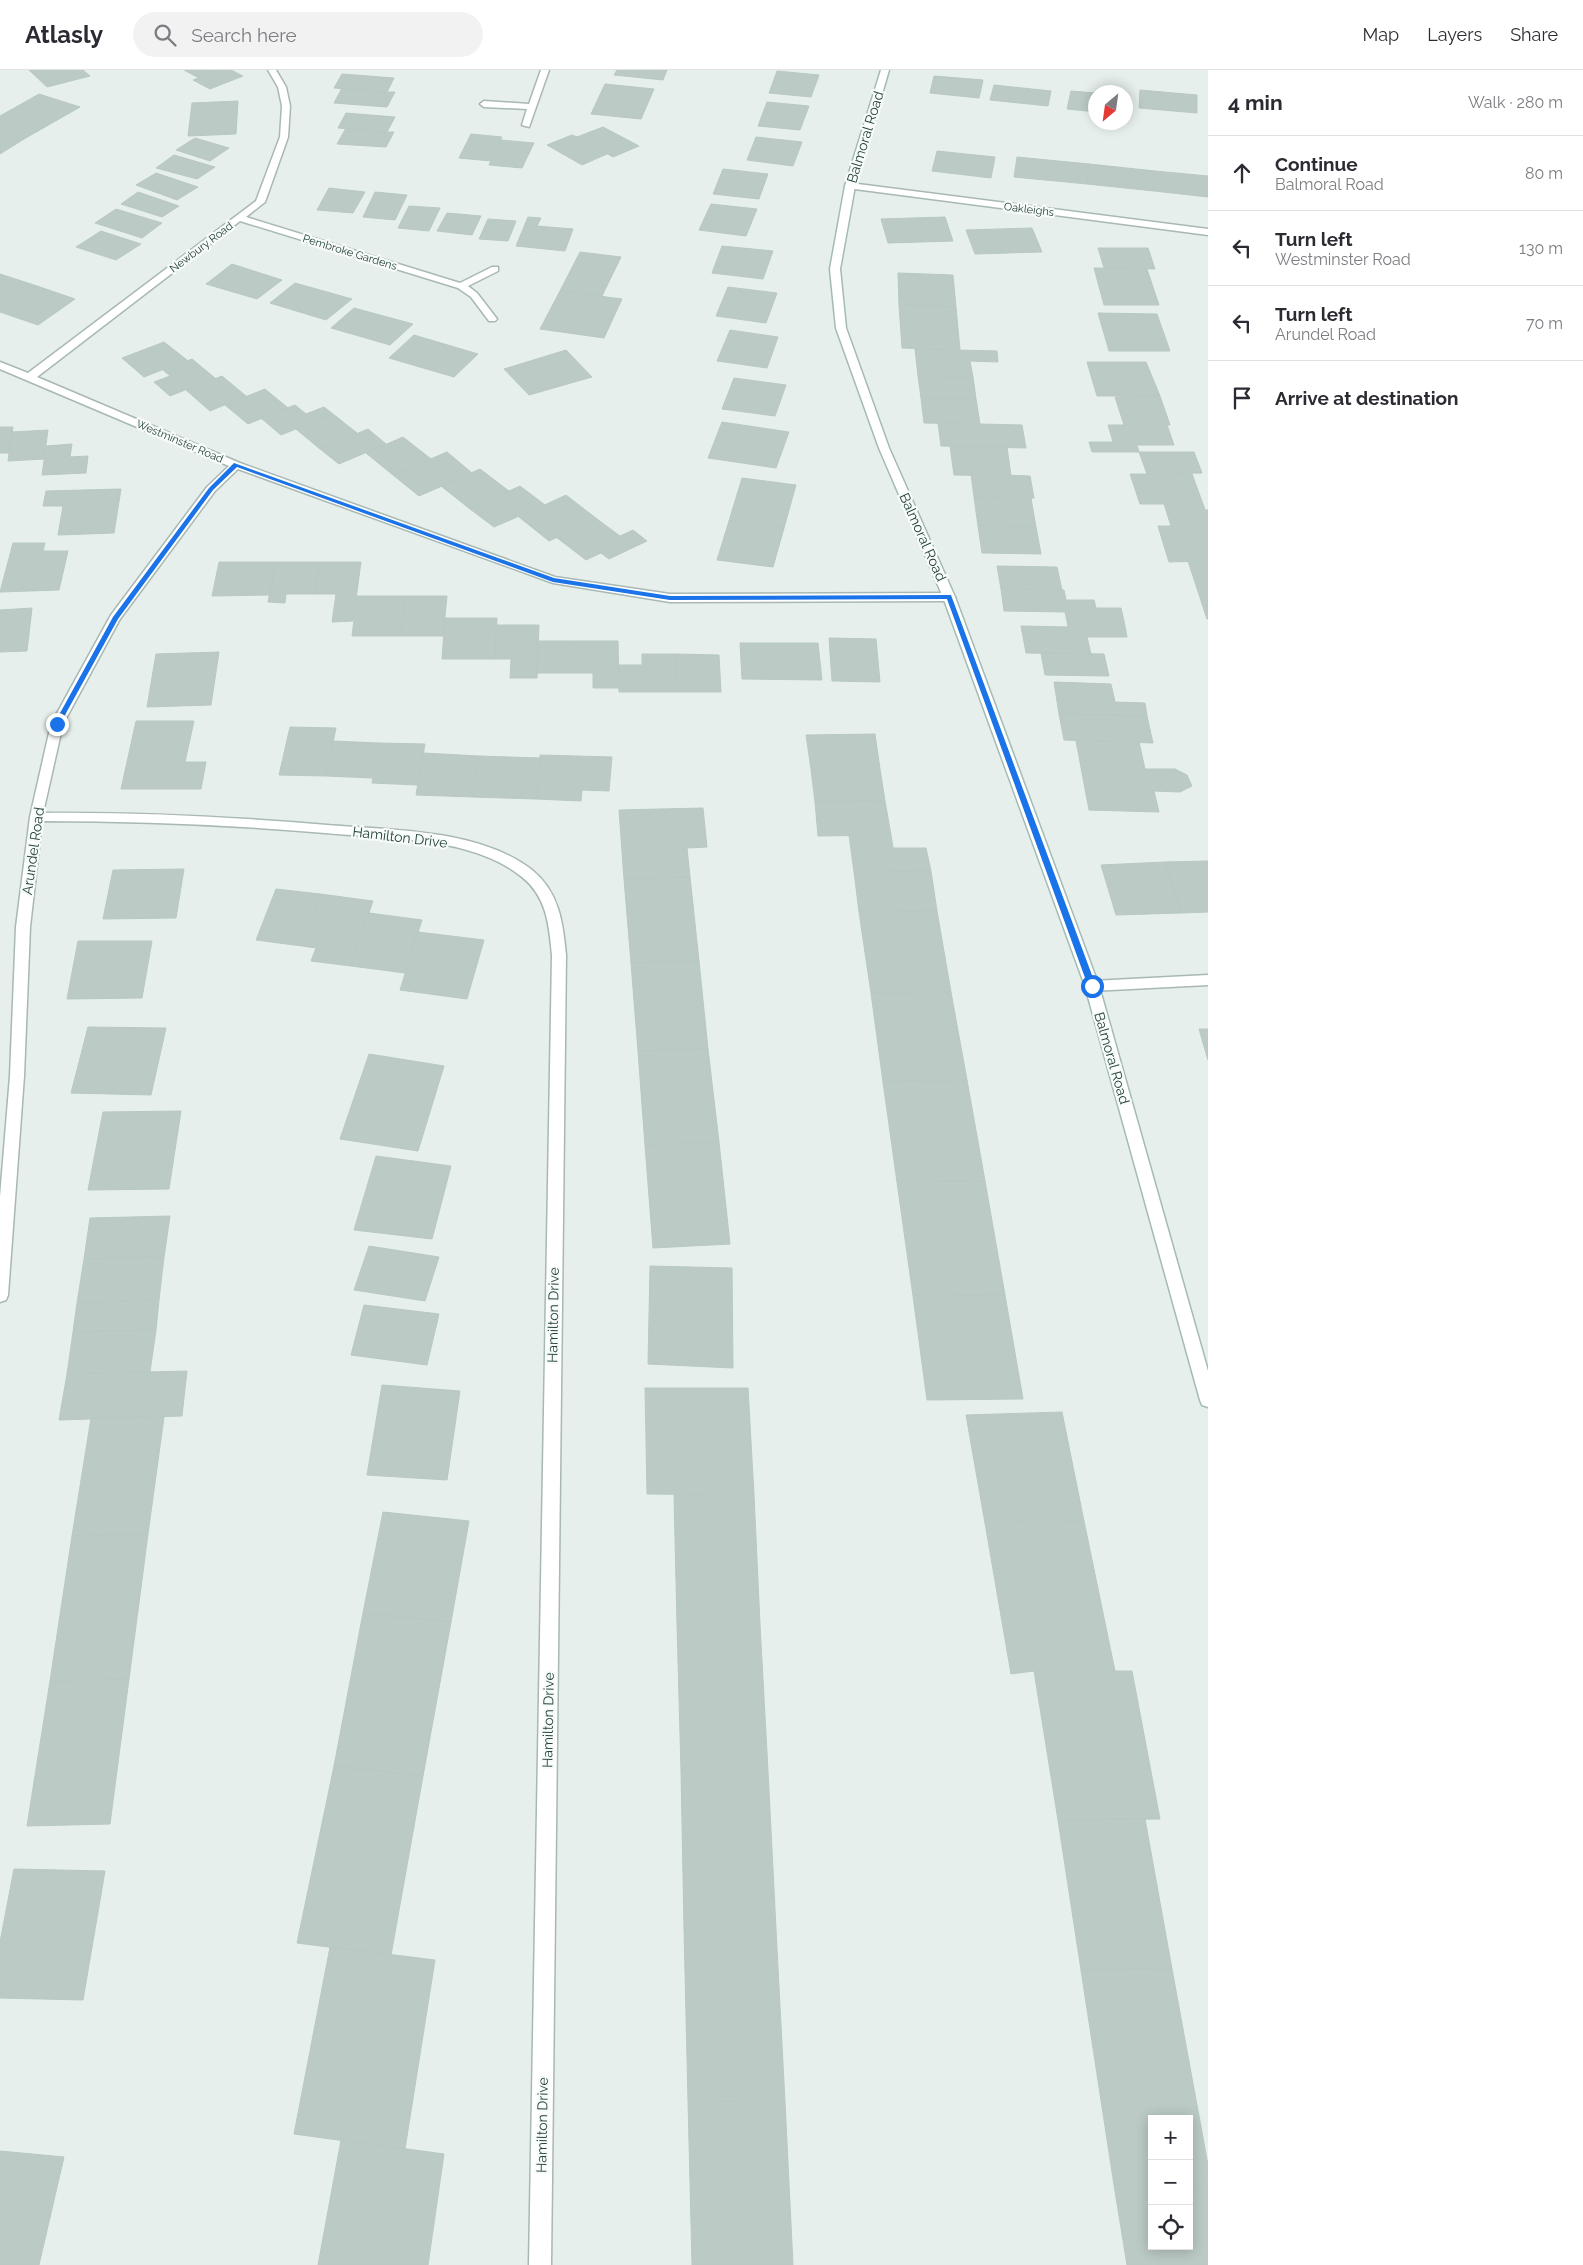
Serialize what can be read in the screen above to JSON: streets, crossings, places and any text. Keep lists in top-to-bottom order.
{
  "streets": {
    "street": [
      "Balmoral Road",
      "Oakleighs",
      "Newbury Road",
      "Pembroke Gardens",
      "Westminster Road",
      "Hamilton Drive",
      "Arundel Road"
    ]
  },
  "crossings": [
    ["Balmoral Road", "Oakleighs"],
    ["Balmoral Road", "Westminster Road"],
    ["Newbury Road", "Pembroke Gardens"],
    ["Newbury Road", "Westminster Road"],
    ["Westminster Road", "Arundel Road"],
    ["Hamilton Drive", "Arundel Road"]
  ],
  "north": "bottom left",
  "page": {
    "header": "Atlasly",
    "search": "Search here",
    "nav": ["Map", "Layers", "Share"],
    "heading": ["4 min", "Walk · 280 m"],
    "list": [
      ["Continue", "Balmoral Road", "80 m"],
      ["Turn left", "Westminster Road", "130 m"],
      ["Turn left", "Arundel Road", "70 m"],
      "Arrive at destination"
    ],
    "map_buttons": ["+", "−"]
  }
}
